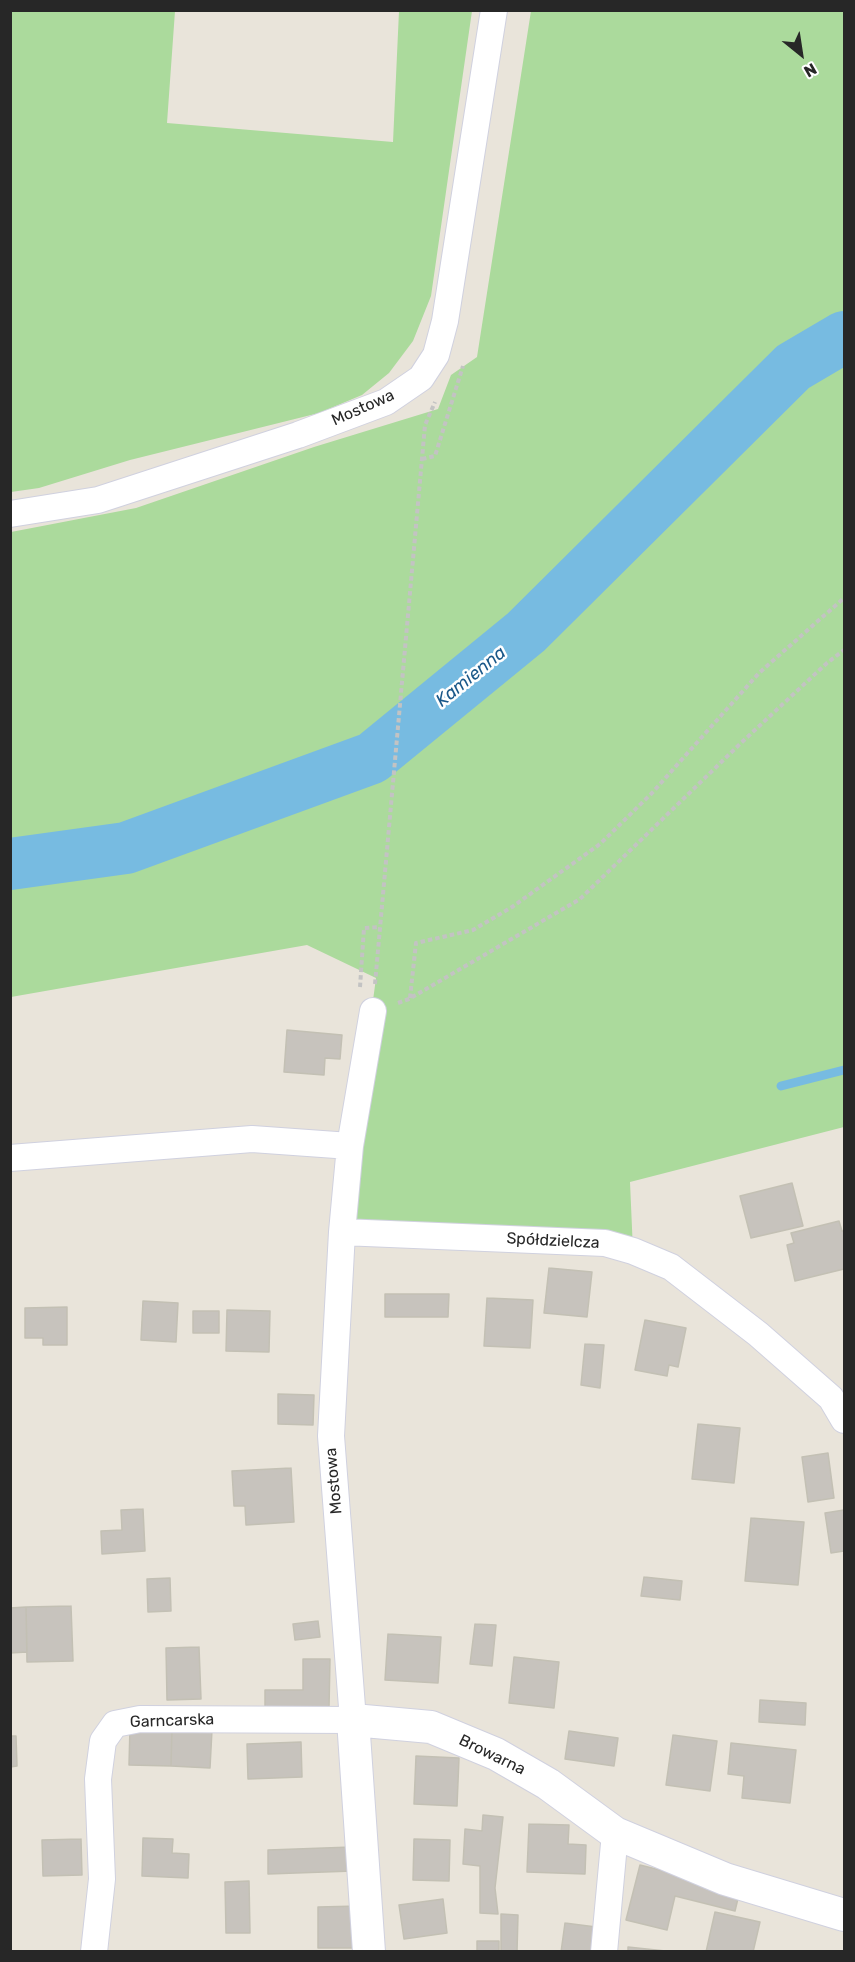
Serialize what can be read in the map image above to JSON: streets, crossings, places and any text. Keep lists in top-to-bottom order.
{
  "streets": {
    "street": [
      "Mostowa",
      "Spółdzielcza",
      "Garncarska",
      "Browarna"
    ]
  },
  "crossings": [
    ["Mostowa", "Spółdzielcza"],
    ["Mostowa", "Garncarska"],
    ["Mostowa", "Browarna"],
    ["Garncarska", "Browarna"]
  ],
  "water": ["Kamienna"],
  "north": "bottom right"
}
